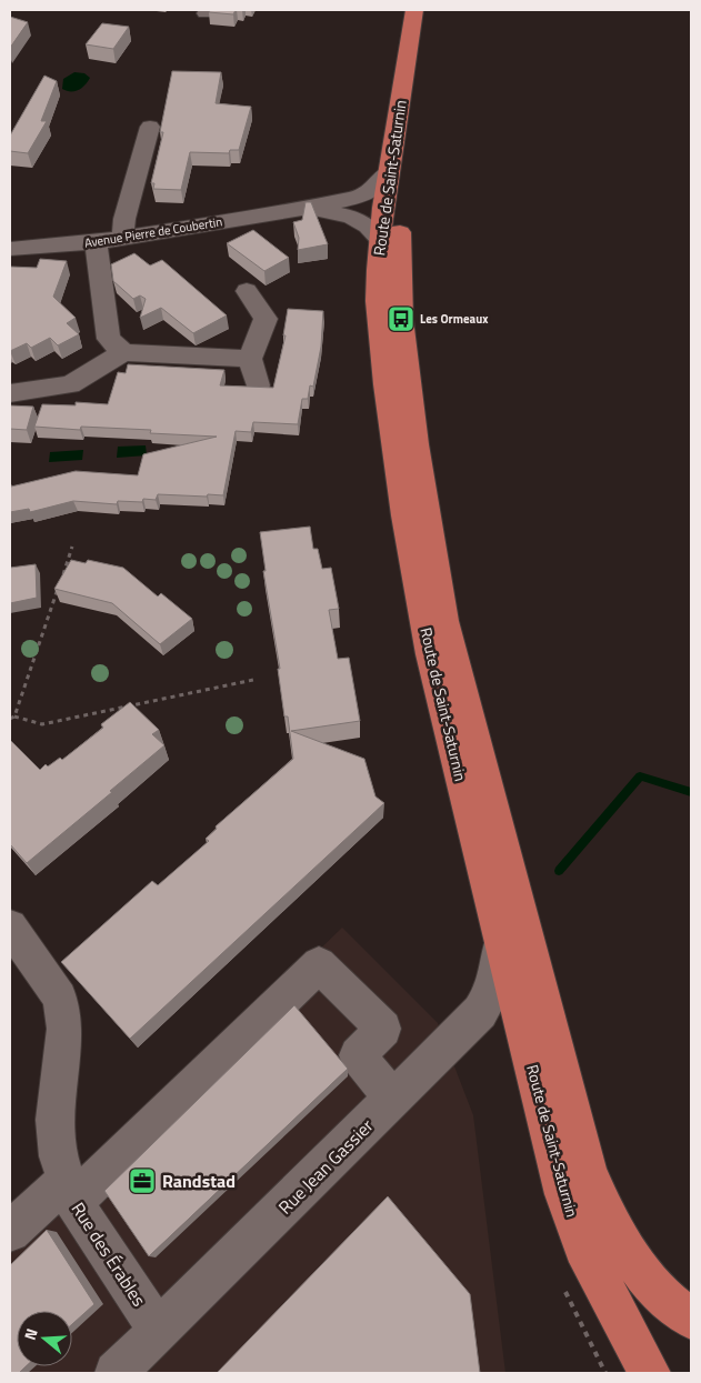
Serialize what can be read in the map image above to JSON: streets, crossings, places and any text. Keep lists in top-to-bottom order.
{
  "streets": {
    "main road": ["Route de Saint-Saturnin"],
    "street": ["Avenue Pierre de Coubertin", "Rue Jean Gassier", "Rue des Érables"]
  },
  "crossings": [
    ["Route de Saint-Saturnin", "Avenue Pierre de Coubertin"],
    ["Route de Saint-Saturnin", "Rue Jean Gassier"],
    ["Rue Jean Gassier", "Rue des Érables"]
  ],
  "places": {
    "bus stop": ["Les Ormeaux"],
    "office": ["Randstad"]
  },
  "north": "left"
}
